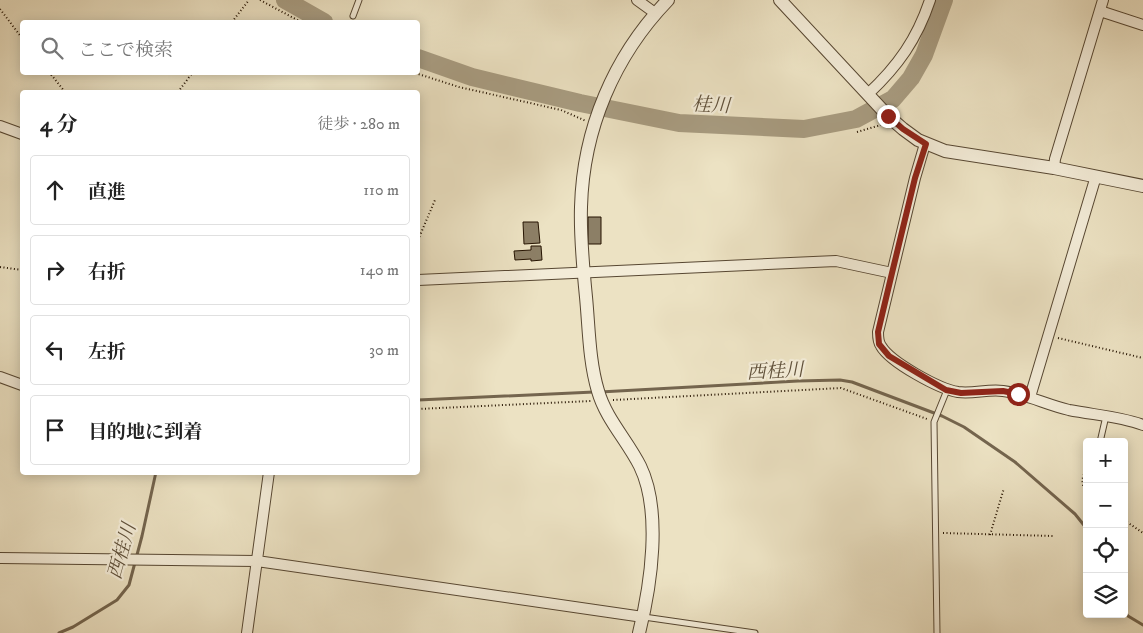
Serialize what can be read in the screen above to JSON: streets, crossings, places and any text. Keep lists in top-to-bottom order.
{
  "water": ["桂川", "西桂川"],
  "page": {
    "search": "ここで検索",
    "heading": ["4 分", "徒歩 · 280 m"],
    "list": [
      ["直進", "110 m"],
      ["右折", "140 m"],
      ["左折", "30 m"],
      "目的地に到着"
    ],
    "map_buttons": ["+", "−"]
  }
}
